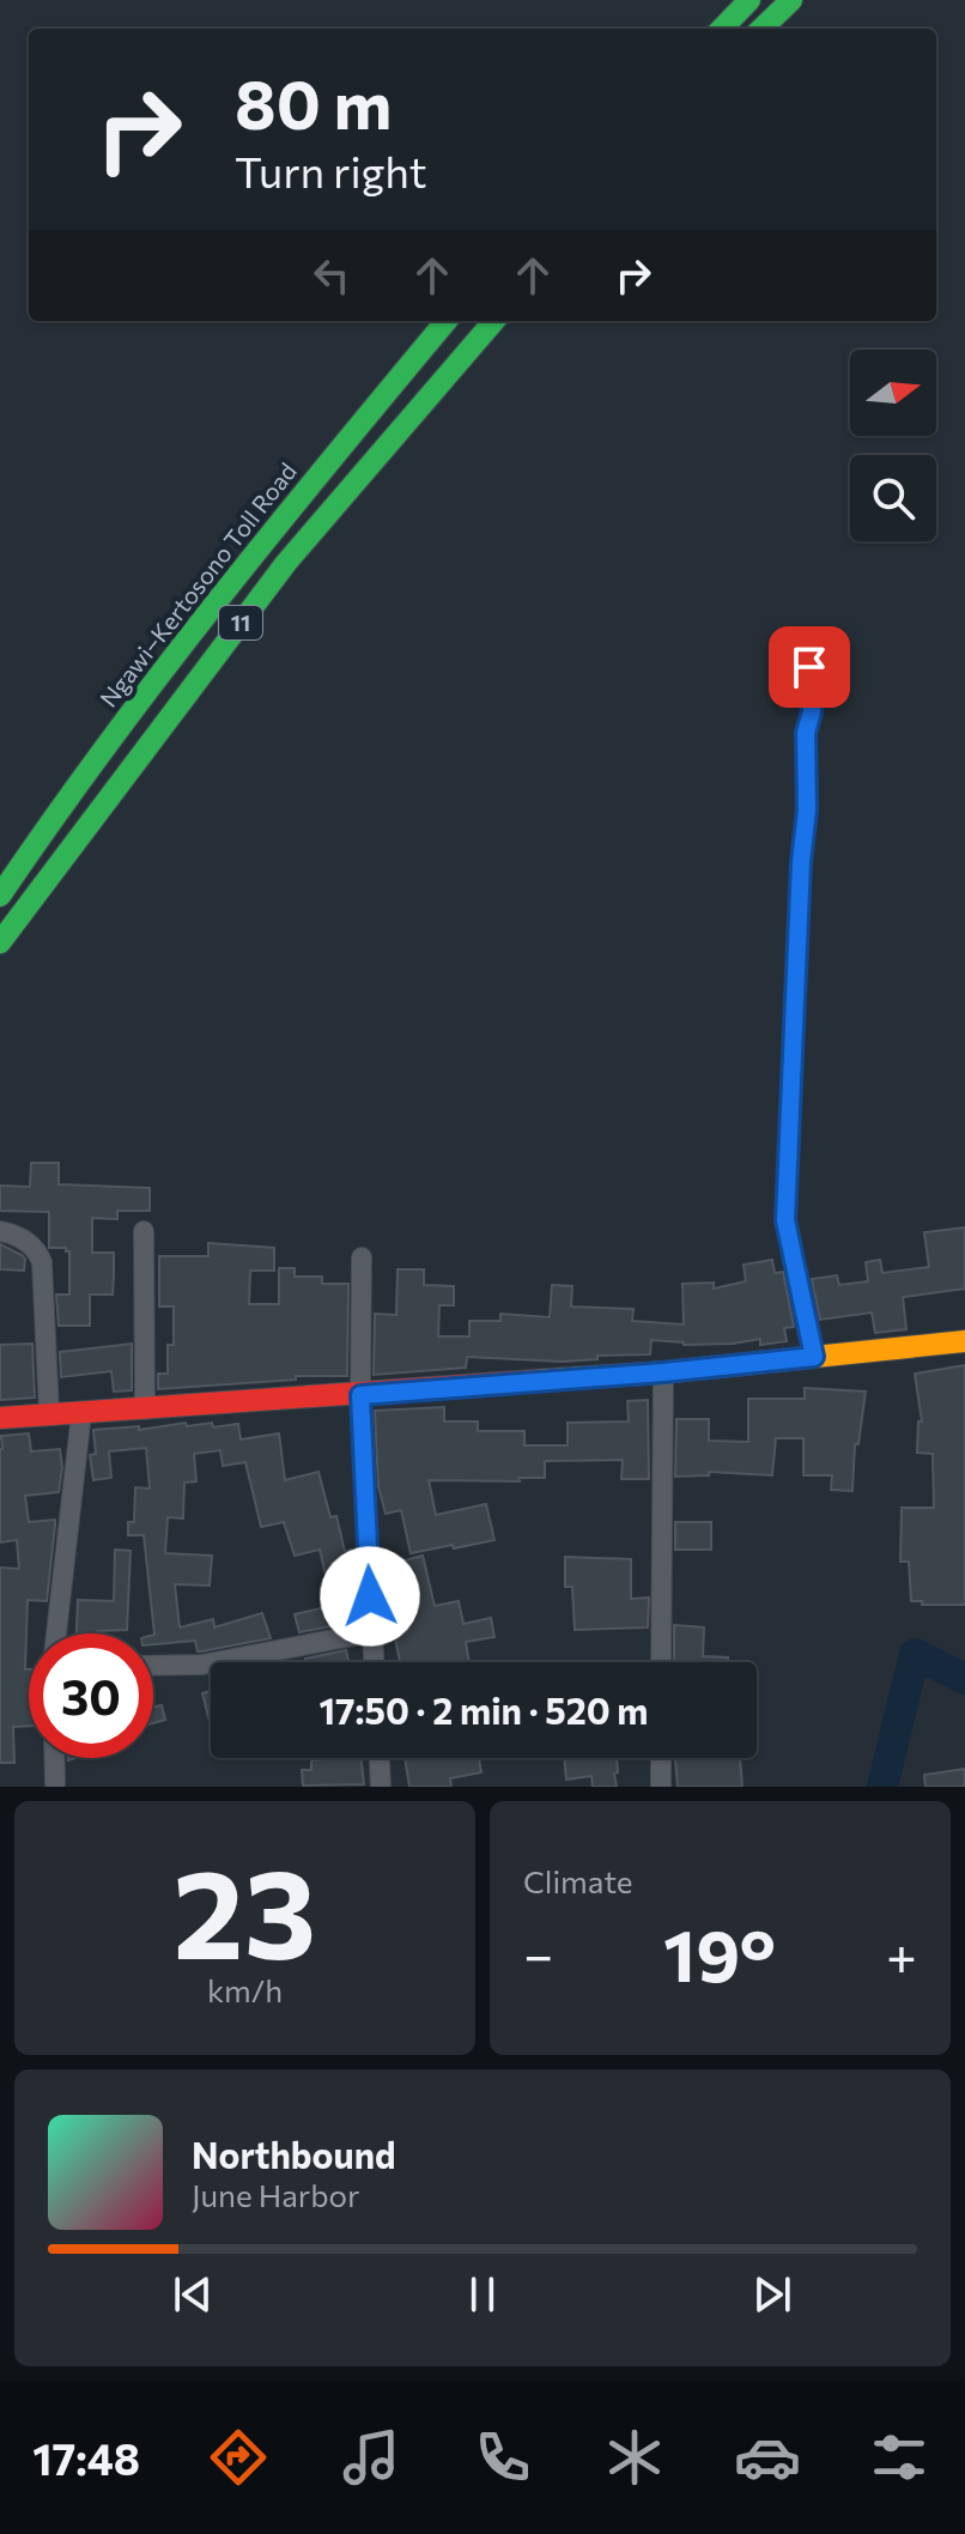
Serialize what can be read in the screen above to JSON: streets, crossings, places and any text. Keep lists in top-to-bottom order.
{
  "streets": {
    "main road": ["Ngawi–Kertosono Toll Road", "11"]
  },
  "north": "right",
  "page": {
    "turn": ["80 m", "Turn right"],
    "limit": "30",
    "trip": "17:50 · 2 min · 520 m",
    "tile": [
      ["23", "km/h"],
      "Climate"
    ],
    "heat": ["−", "19°", "+"],
    "song": ["Northbound", "June Harbor"],
    "tabs": "17:48"
  }
}
